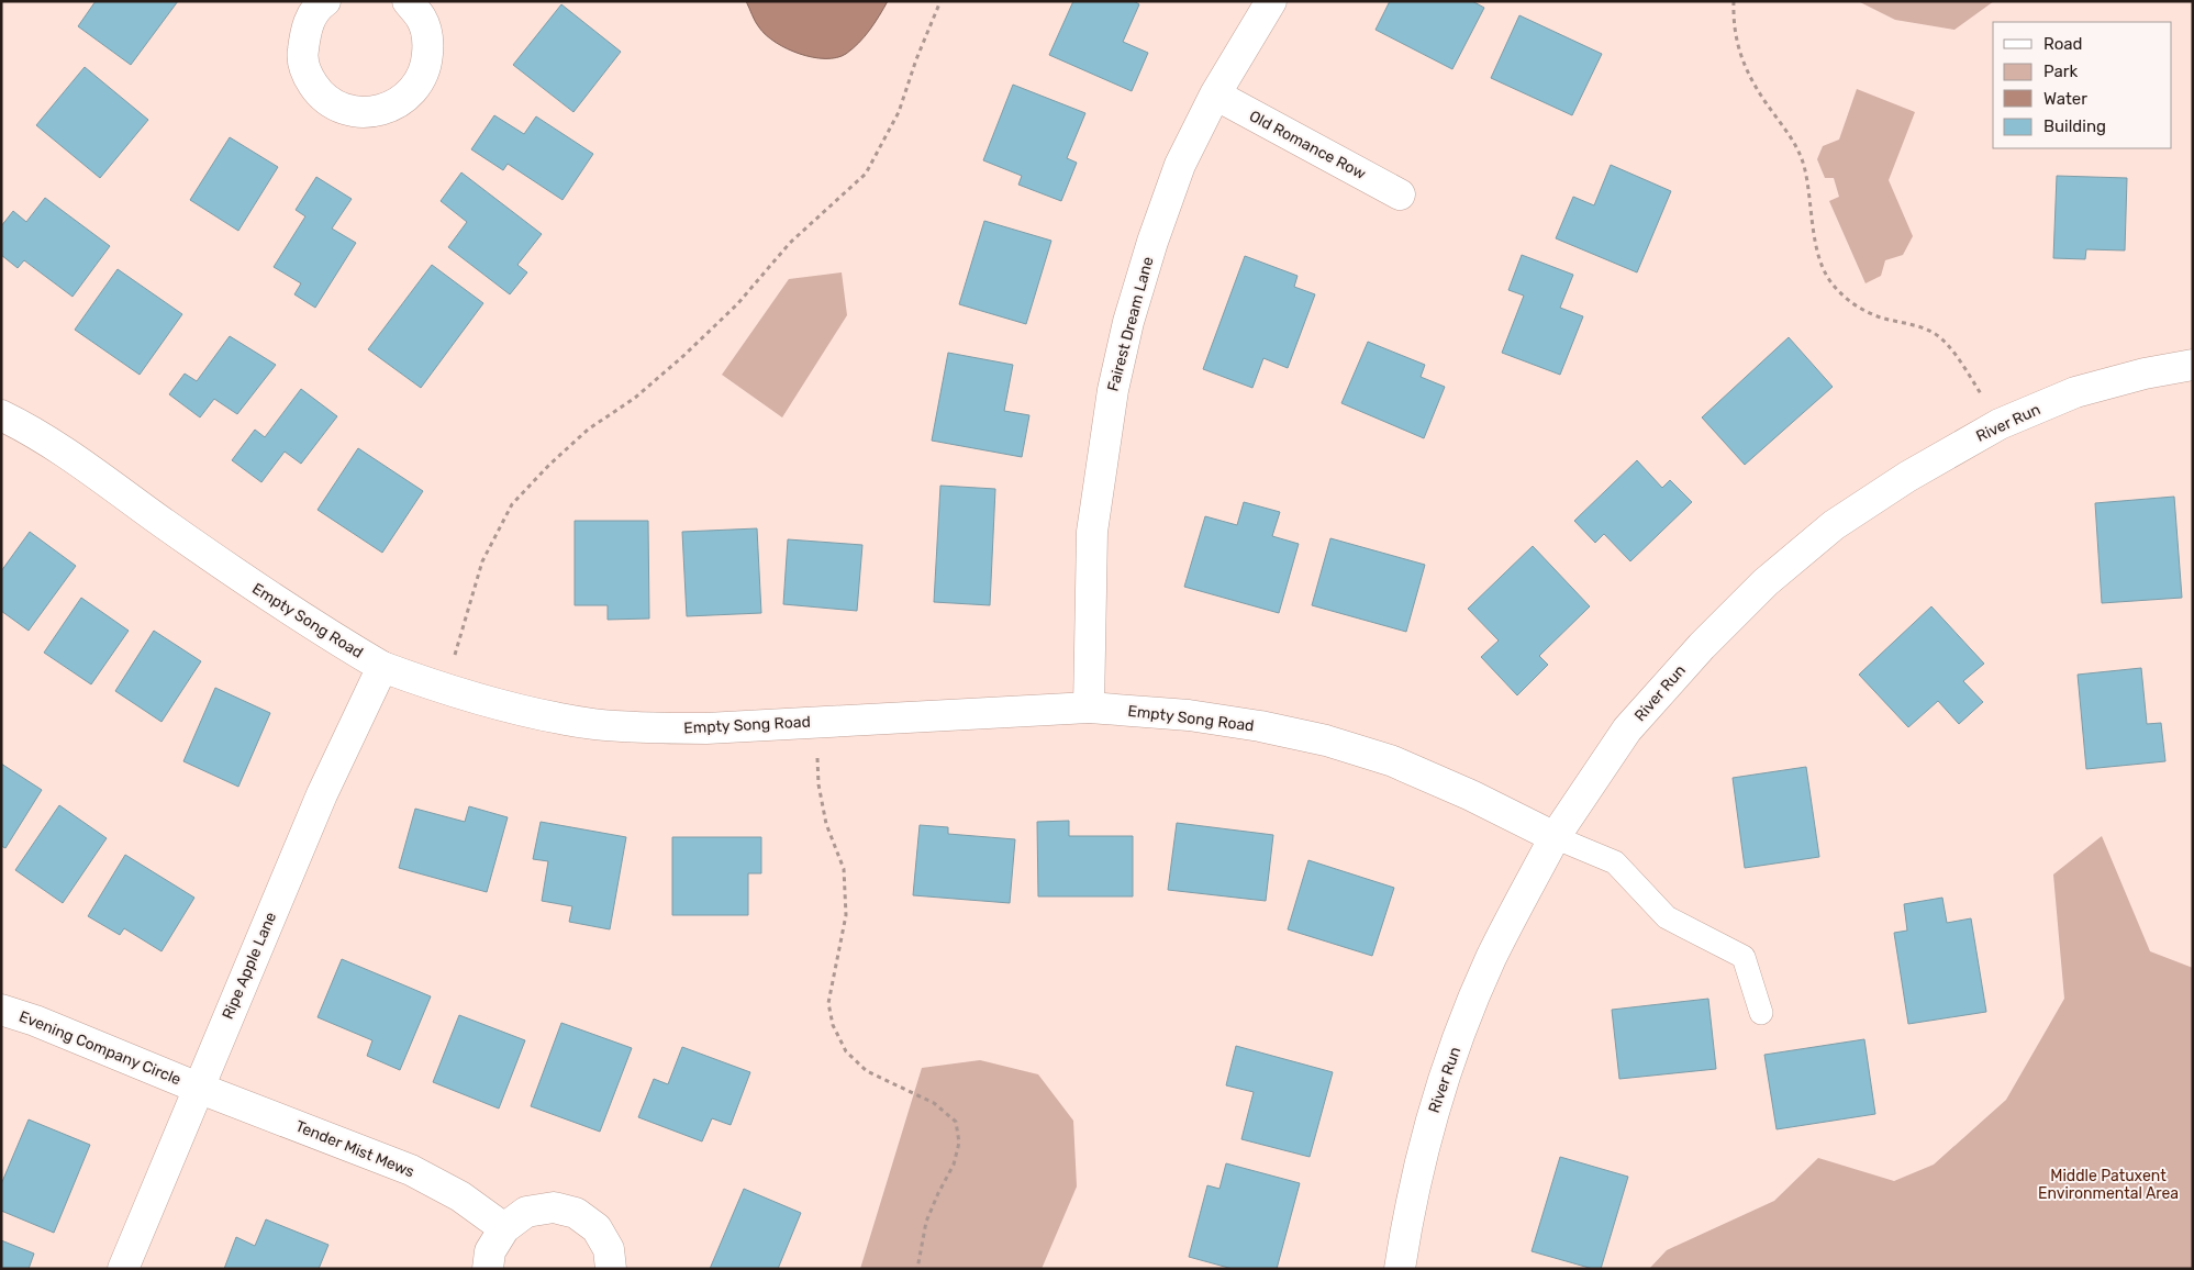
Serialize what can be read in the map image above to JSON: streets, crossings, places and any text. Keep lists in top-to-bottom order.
{
  "streets": {
    "street": [
      "Old Romance Row",
      "Fairest Dream Lane",
      "River Run",
      "Empty Song Road",
      "Ripe Apple Lane",
      "Evening Company Circle",
      "Tender Mist Mews"
    ]
  },
  "crossings": [
    ["Old Romance Row", "Fairest Dream Lane"],
    ["Fairest Dream Lane", "Empty Song Road"],
    ["River Run", "Empty Song Road"],
    ["Empty Song Road", "Ripe Apple Lane"],
    ["Ripe Apple Lane", "Evening Company Circle"],
    ["Ripe Apple Lane", "Tender Mist Mews"],
    ["Evening Company Circle", "Tender Mist Mews"]
  ],
  "parks": ["Middle Patuxent Environmental Area"],
  "legend": [
    "Road",
    "Park",
    "Water",
    "Building"
  ]
}
